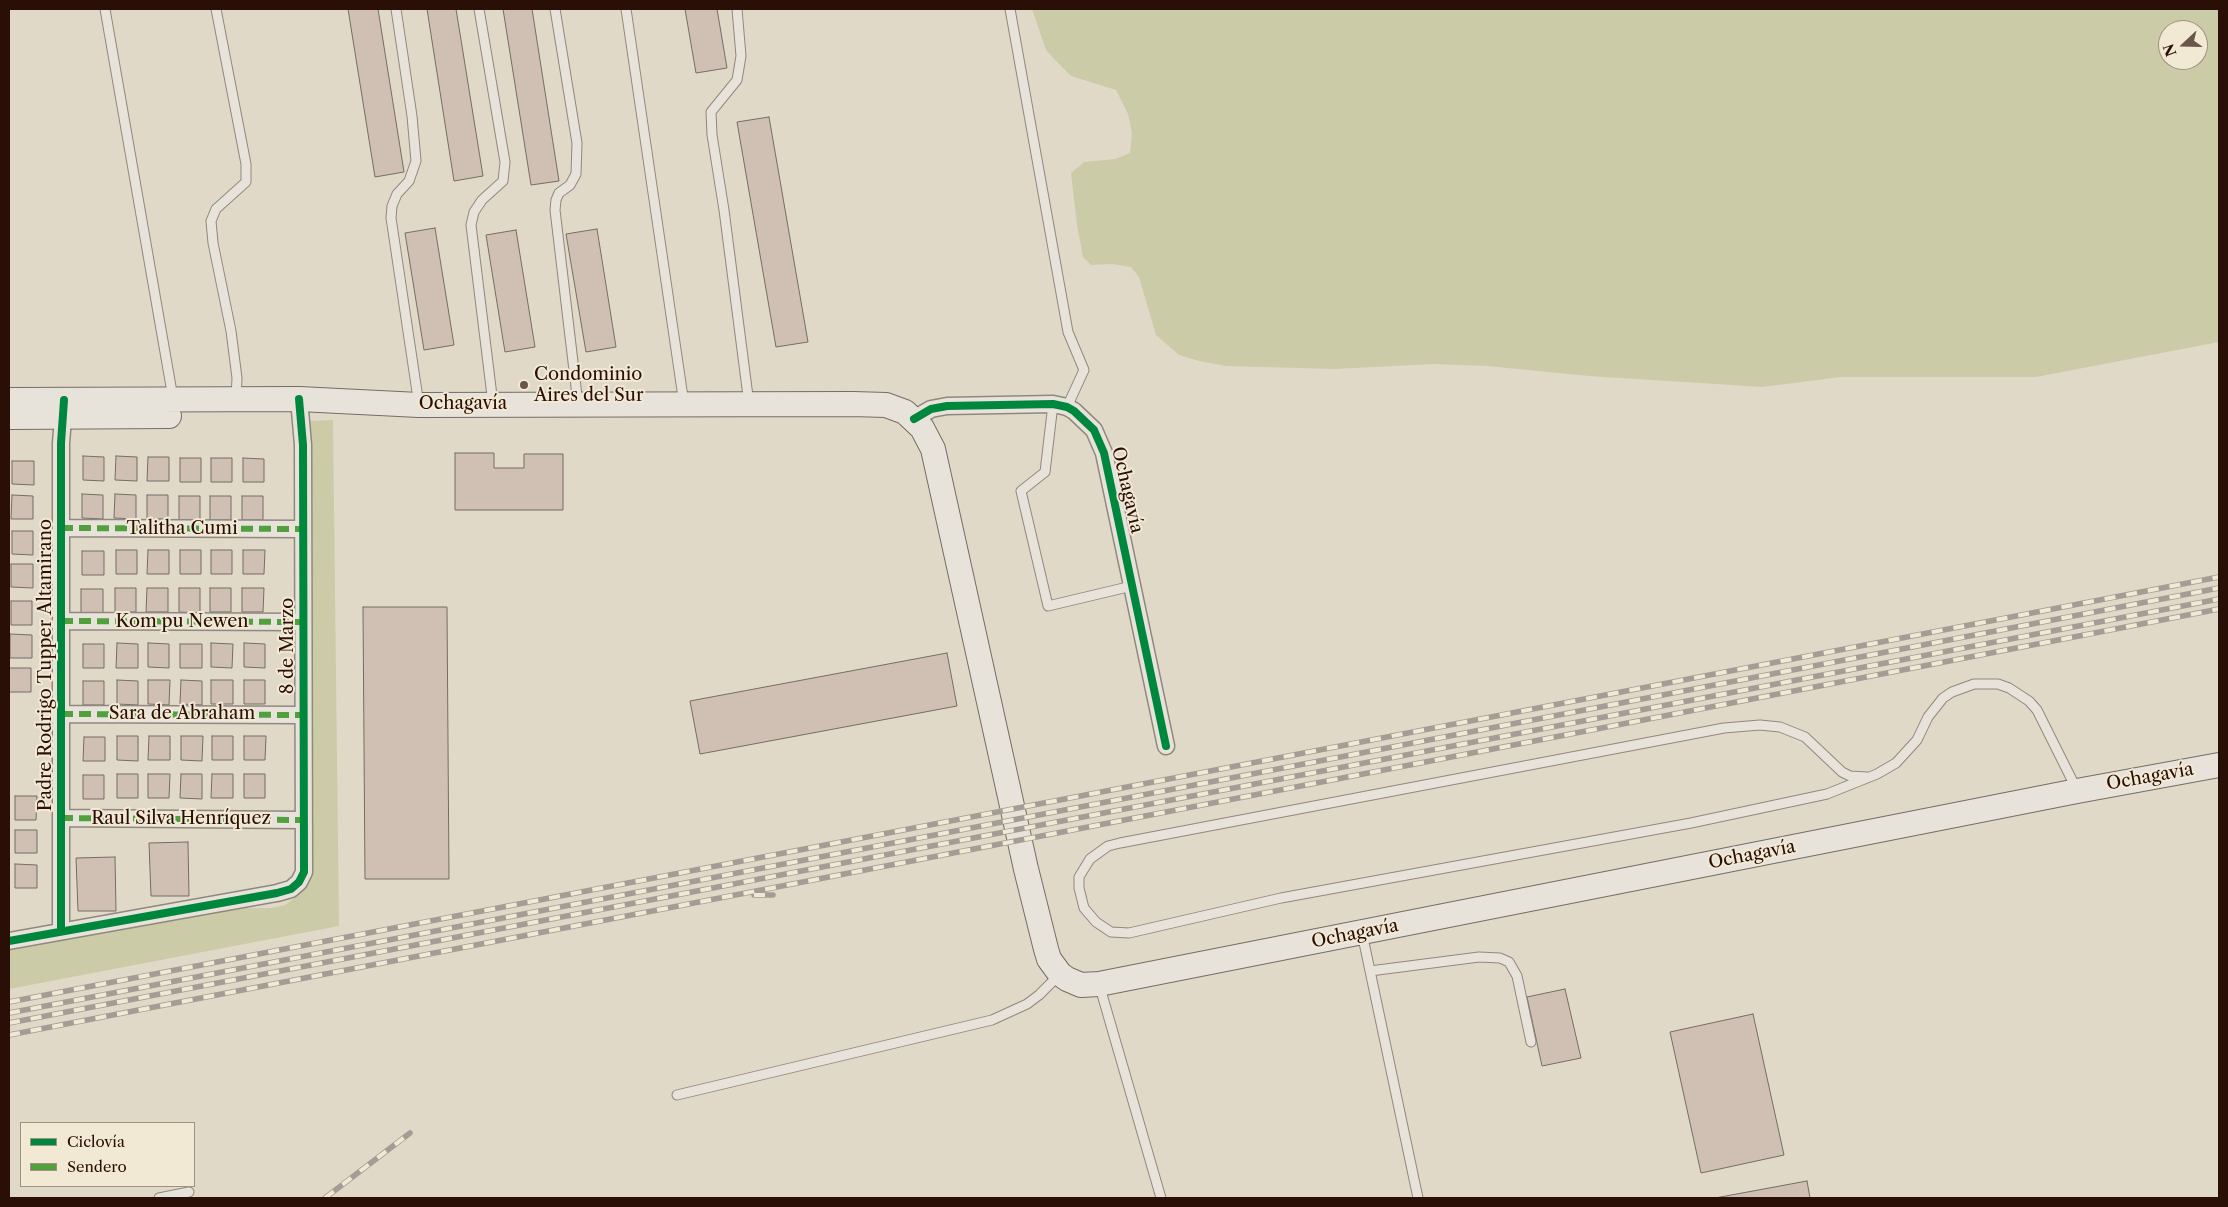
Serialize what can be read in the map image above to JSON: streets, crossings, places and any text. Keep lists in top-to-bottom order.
{
  "streets": {
    "main road": ["Ochagavía"],
    "street": [
      "Talitha Cumi",
      "Kom pu Newen",
      "8 de Marzo",
      "Padre Rodrigo Tupper Altamirano",
      "Sara de Abraham",
      "Raul Silva Henríquez"
    ]
  },
  "crossings": [
    ["Ochagavía", "8 de Marzo"],
    ["Talitha Cumi", "8 de Marzo"],
    ["Talitha Cumi", "Padre Rodrigo Tupper Altamirano"],
    ["Kom pu Newen", "8 de Marzo"],
    ["Kom pu Newen", "Padre Rodrigo Tupper Altamirano"],
    ["8 de Marzo", "Padre Rodrigo Tupper Altamirano"],
    ["8 de Marzo", "Sara de Abraham"],
    ["8 de Marzo", "Raul Silva Henríquez"],
    ["Padre Rodrigo Tupper Altamirano", "Sara de Abraham"],
    ["Padre Rodrigo Tupper Altamirano", "Raul Silva Henríquez"]
  ],
  "places": ["Condominio Aires del Sur"],
  "legend": ["Ciclovía", "Sendero"],
  "north": "left"
}
